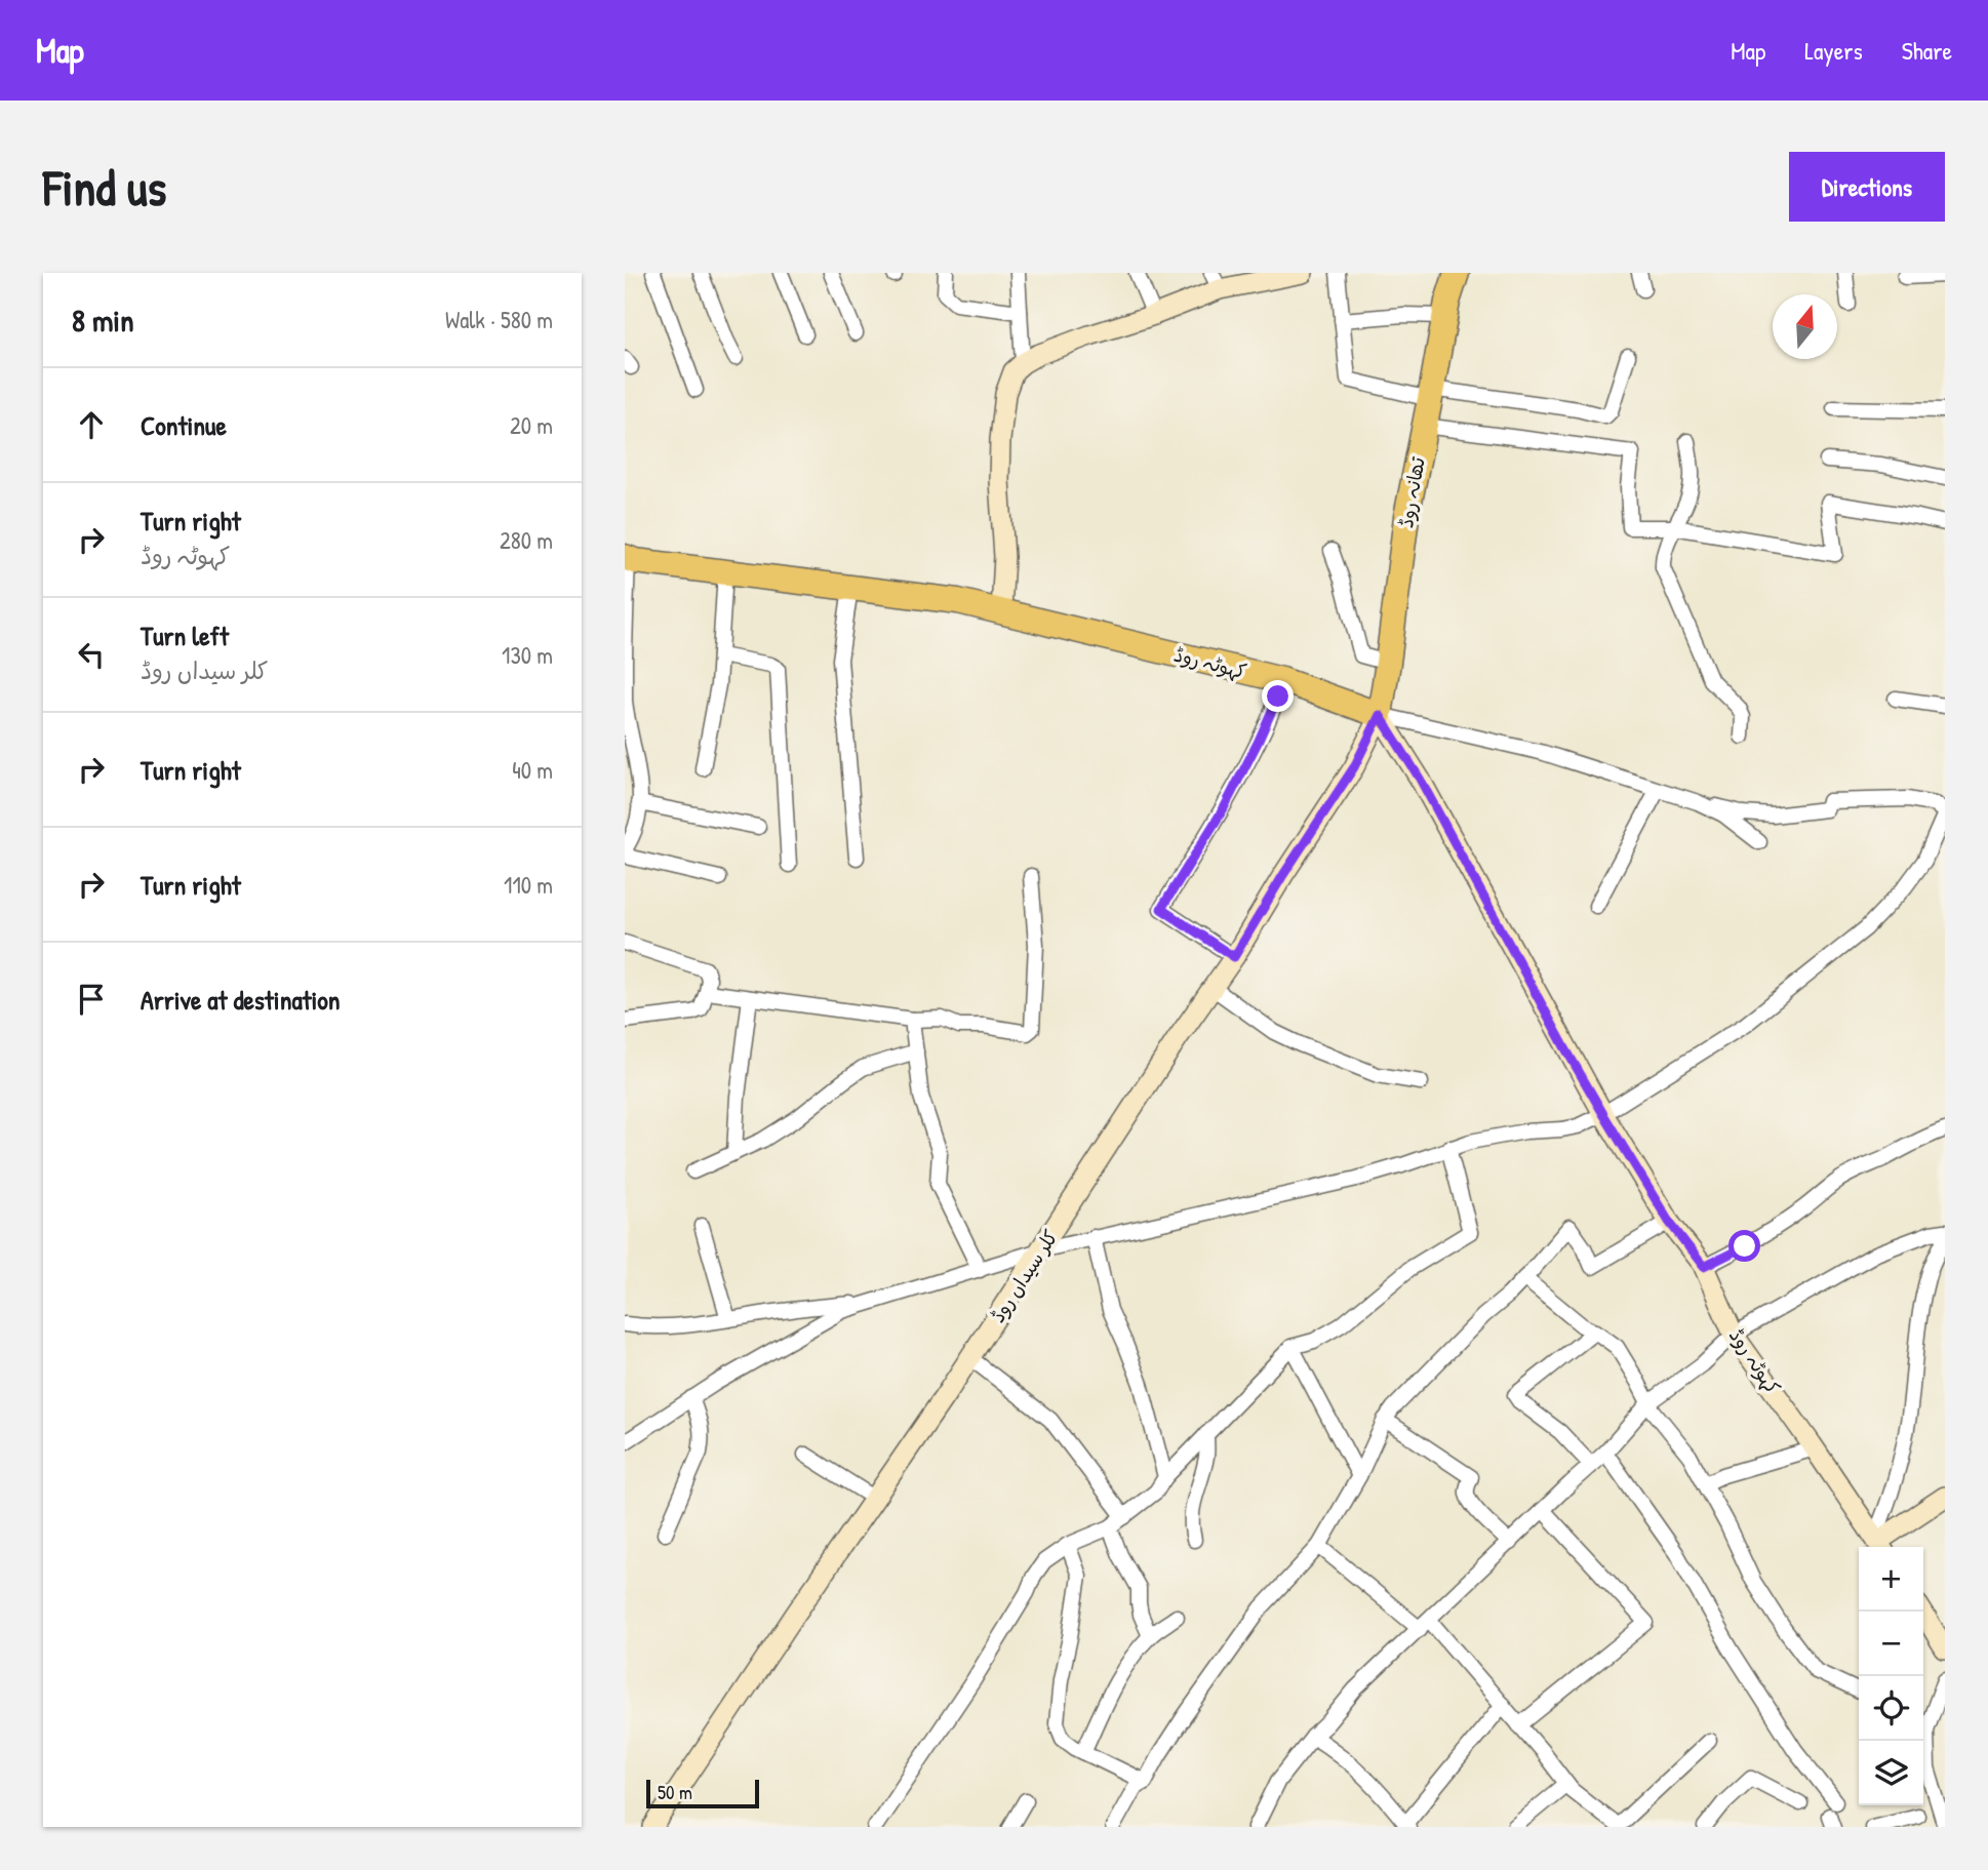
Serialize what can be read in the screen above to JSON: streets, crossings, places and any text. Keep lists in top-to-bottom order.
{
  "streets": {
    "highway": ["تھانہ روڈ", "کہوٹہ روڈ"],
    "main road": ["کلر سیداں روڈ"]
  },
  "crossings": [
    ["تھانہ روڈ", "کہوٹہ روڈ"],
    ["تھانہ روڈ", "کلر سیداں روڈ"],
    ["کہوٹہ روڈ", "کلر سیداں روڈ"]
  ],
  "scale_bar": "50 m",
  "north": "top",
  "page": {
    "header": "Map",
    "nav": ["Map", "Layers", "Share"],
    "buttons": "Directions",
    "title": "Find us",
    "heading": ["8 min", "Walk · 580 m"],
    "list": [
      ["Continue", "20 m"],
      ["Turn right", "کہوٹہ روڈ", "280 m"],
      ["Turn left", "کلر سیداں روڈ", "130 m"],
      ["Turn right", "40 m"],
      ["Turn right", "110 m"],
      "Arrive at destination"
    ],
    "map_buttons": ["+", "−"],
    "scale": "50 m"
  }
}
